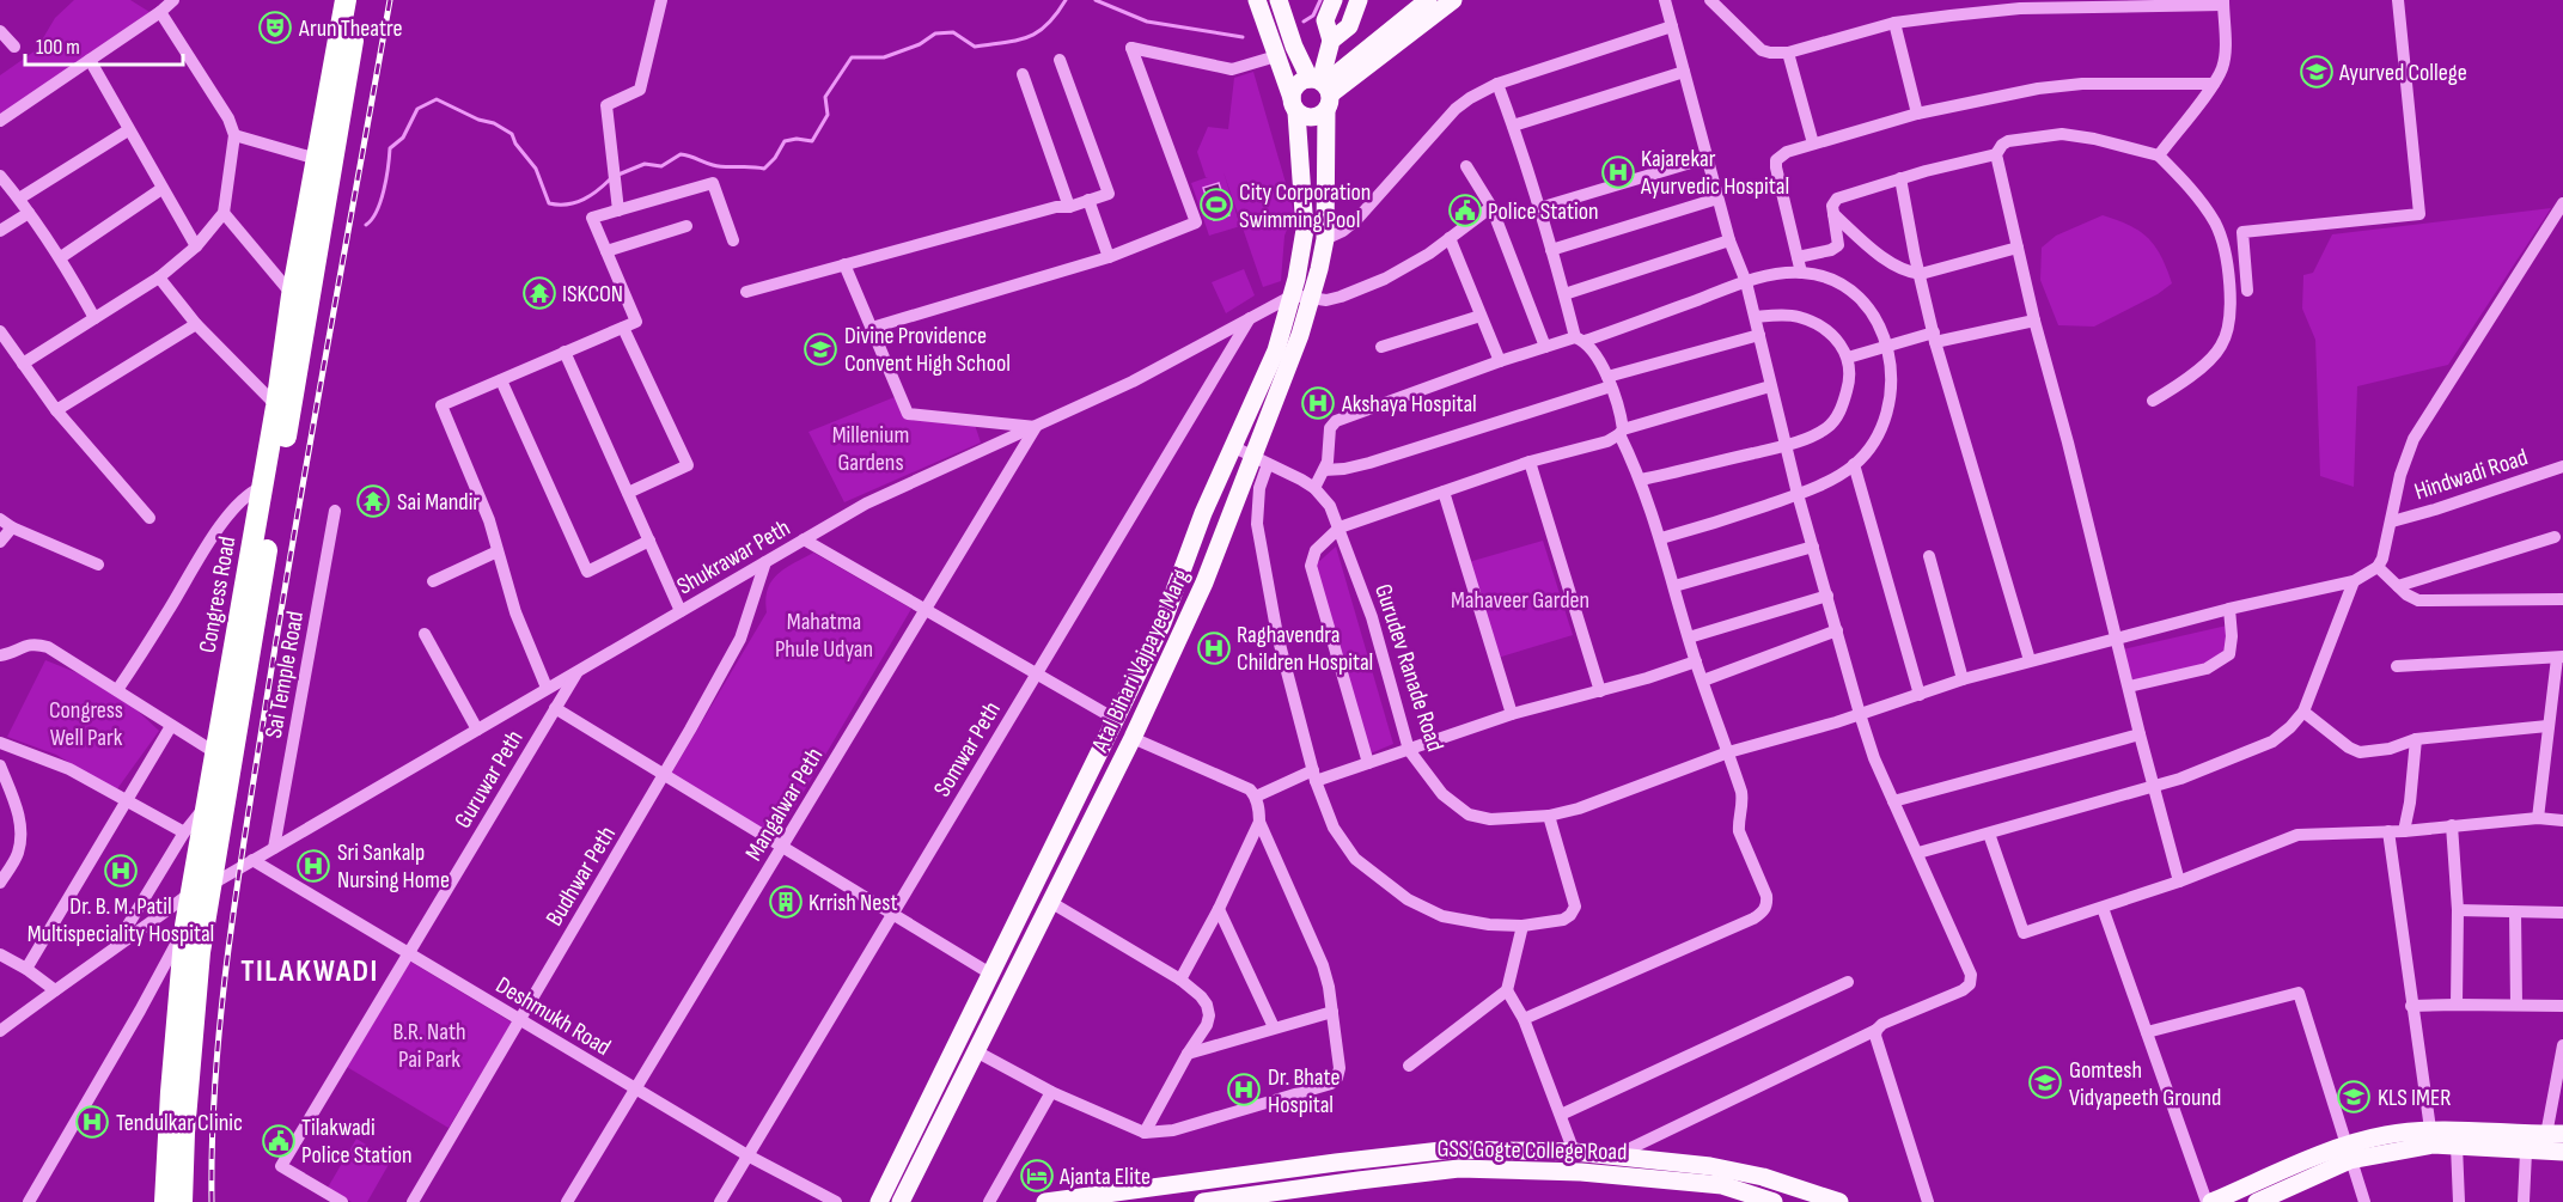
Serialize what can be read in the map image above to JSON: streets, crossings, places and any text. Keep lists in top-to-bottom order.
{
  "streets": {
    "highway": ["Congress Road"],
    "main road": ["Atal Bihari Vajpayee Marg", "GSS Gogte College Road"],
    "street": [
      "Hindwadi Road",
      "Shukrawar Peth",
      "Gurudev Ranade Road",
      "Sai Temple Road",
      "Somwar Peth",
      "Guruwar Peth",
      "Mangalwar Peth",
      "Budhwar Peth",
      "Deshmukh Road"
    ]
  },
  "crossings": [
    ["Shukrawar Peth", "Congress Road"],
    ["Shukrawar Peth", "Atal Bihari Vajpayee Marg"],
    ["Shukrawar Peth", "Sai Temple Road"],
    ["Shukrawar Peth", "Somwar Peth"],
    ["Shukrawar Peth", "Guruwar Peth"],
    ["Shukrawar Peth", "Mangalwar Peth"],
    ["Shukrawar Peth", "Budhwar Peth"],
    ["Shukrawar Peth", "Deshmukh Road"],
    ["Atal Bihari Vajpayee Marg", "Gurudev Ranade Road"],
    ["Somwar Peth", "Deshmukh Road"],
    ["Guruwar Peth", "Deshmukh Road"],
    ["Mangalwar Peth", "Deshmukh Road"],
    ["Budhwar Peth", "Deshmukh Road"]
  ],
  "districts": ["TILAKWADI"],
  "parks": [
    "Millenium Gardens",
    "Mahaveer Garden",
    "Mahatma Phule Udyan",
    "Congress Well Park",
    "B.R. Nath Pai Park"
  ],
  "places": {
    "theatre": ["Arun Theatre"],
    "school or university": [
      "Ayurved College",
      "Divine Providence Convent High School",
      "Gomtesh Vidyapeeth Ground",
      "KLS IMER"
    ],
    "hospital": [
      "Kajarekar Ayurvedic Hospital",
      "Akshaya Hospital",
      "Raghavendra Children Hospital",
      "Sri Sankalp Nursing Home",
      "Dr. B. M. Patil Multispeciality Hospital",
      "Dr. Bhate Hospital",
      "Tendulkar Clinic"
    ],
    "sports": ["City Corporation Swimming Pool"],
    "public building": ["Police Station", "Tilakwadi Police Station"],
    "temple": ["ISKCON", "Sai Mandir"],
    "building": ["Krrish Nest"],
    "hotel": ["Ajanta Elite"]
  },
  "scale_bar": "100 m"
}
